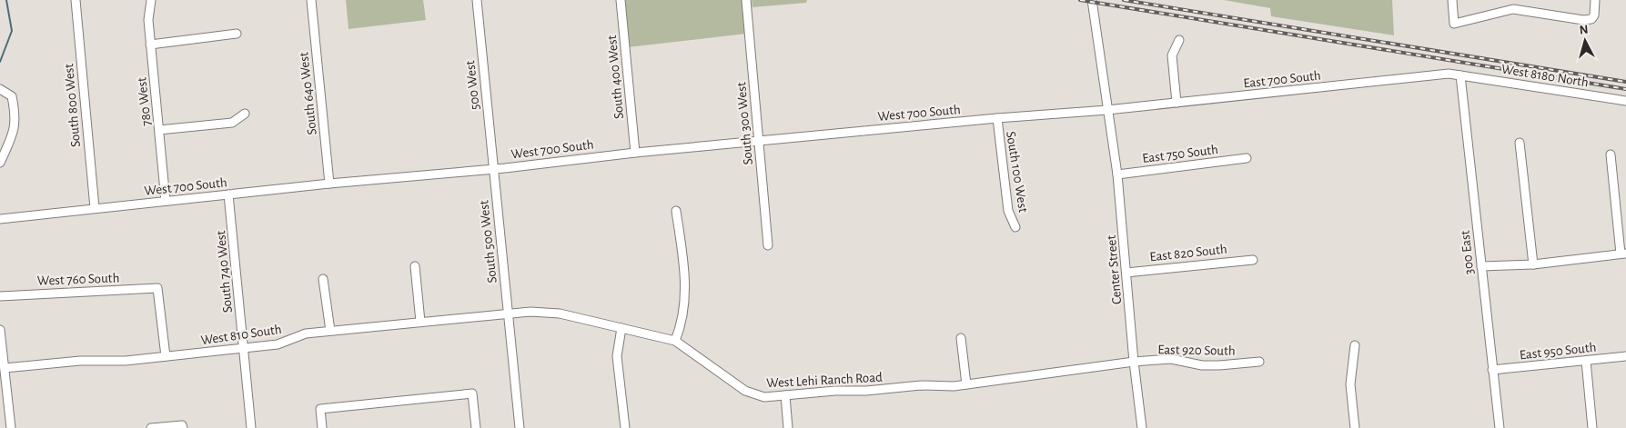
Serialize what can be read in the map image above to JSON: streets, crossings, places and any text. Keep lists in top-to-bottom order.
{
  "streets": {
    "street": [
      "West 8180 North",
      "South 400 West",
      "East 700 South",
      "500 West",
      "South 640 West",
      "780 West",
      "South 800 West",
      "West 700 South",
      "South 300 West",
      "East 750 South",
      "South 100 West",
      "South 500 West",
      "East 820 South",
      "300 East",
      "Center Street",
      "South 740 West",
      "West 760 South",
      "West 810 South",
      "East 920 South",
      "East 950 South",
      "West Lehi Ranch Road"
    ]
  },
  "crossings": [
    ["West 8180 North", "East 700 South"],
    ["West 8180 North", "300 East"],
    ["South 400 West", "West 700 South"],
    ["East 700 South", "West 700 South"],
    ["East 700 South", "300 East"],
    ["East 700 South", "Center Street"],
    ["500 West", "West 700 South"],
    ["500 West", "South 500 West"],
    ["South 640 West", "West 700 South"],
    ["780 West", "West 700 South"],
    ["South 800 West", "West 700 South"],
    ["West 700 South", "South 300 West"],
    ["West 700 South", "South 100 West"],
    ["West 700 South", "South 500 West"],
    ["West 700 South", "Center Street"],
    ["West 700 South", "South 740 West"],
    ["East 750 South", "Center Street"],
    ["South 500 West", "West 810 South"],
    ["South 500 West", "West Lehi Ranch Road"],
    ["East 820 South", "Center Street"],
    ["300 East", "East 950 South"],
    ["Center Street", "East 920 South"],
    ["Center Street", "West Lehi Ranch Road"],
    ["South 740 West", "West 810 South"],
    ["West 760 South", "West 810 South"],
    ["West 810 South", "West Lehi Ranch Road"],
    ["East 920 South", "West Lehi Ranch Road"]
  ],
  "north": "top"
}
